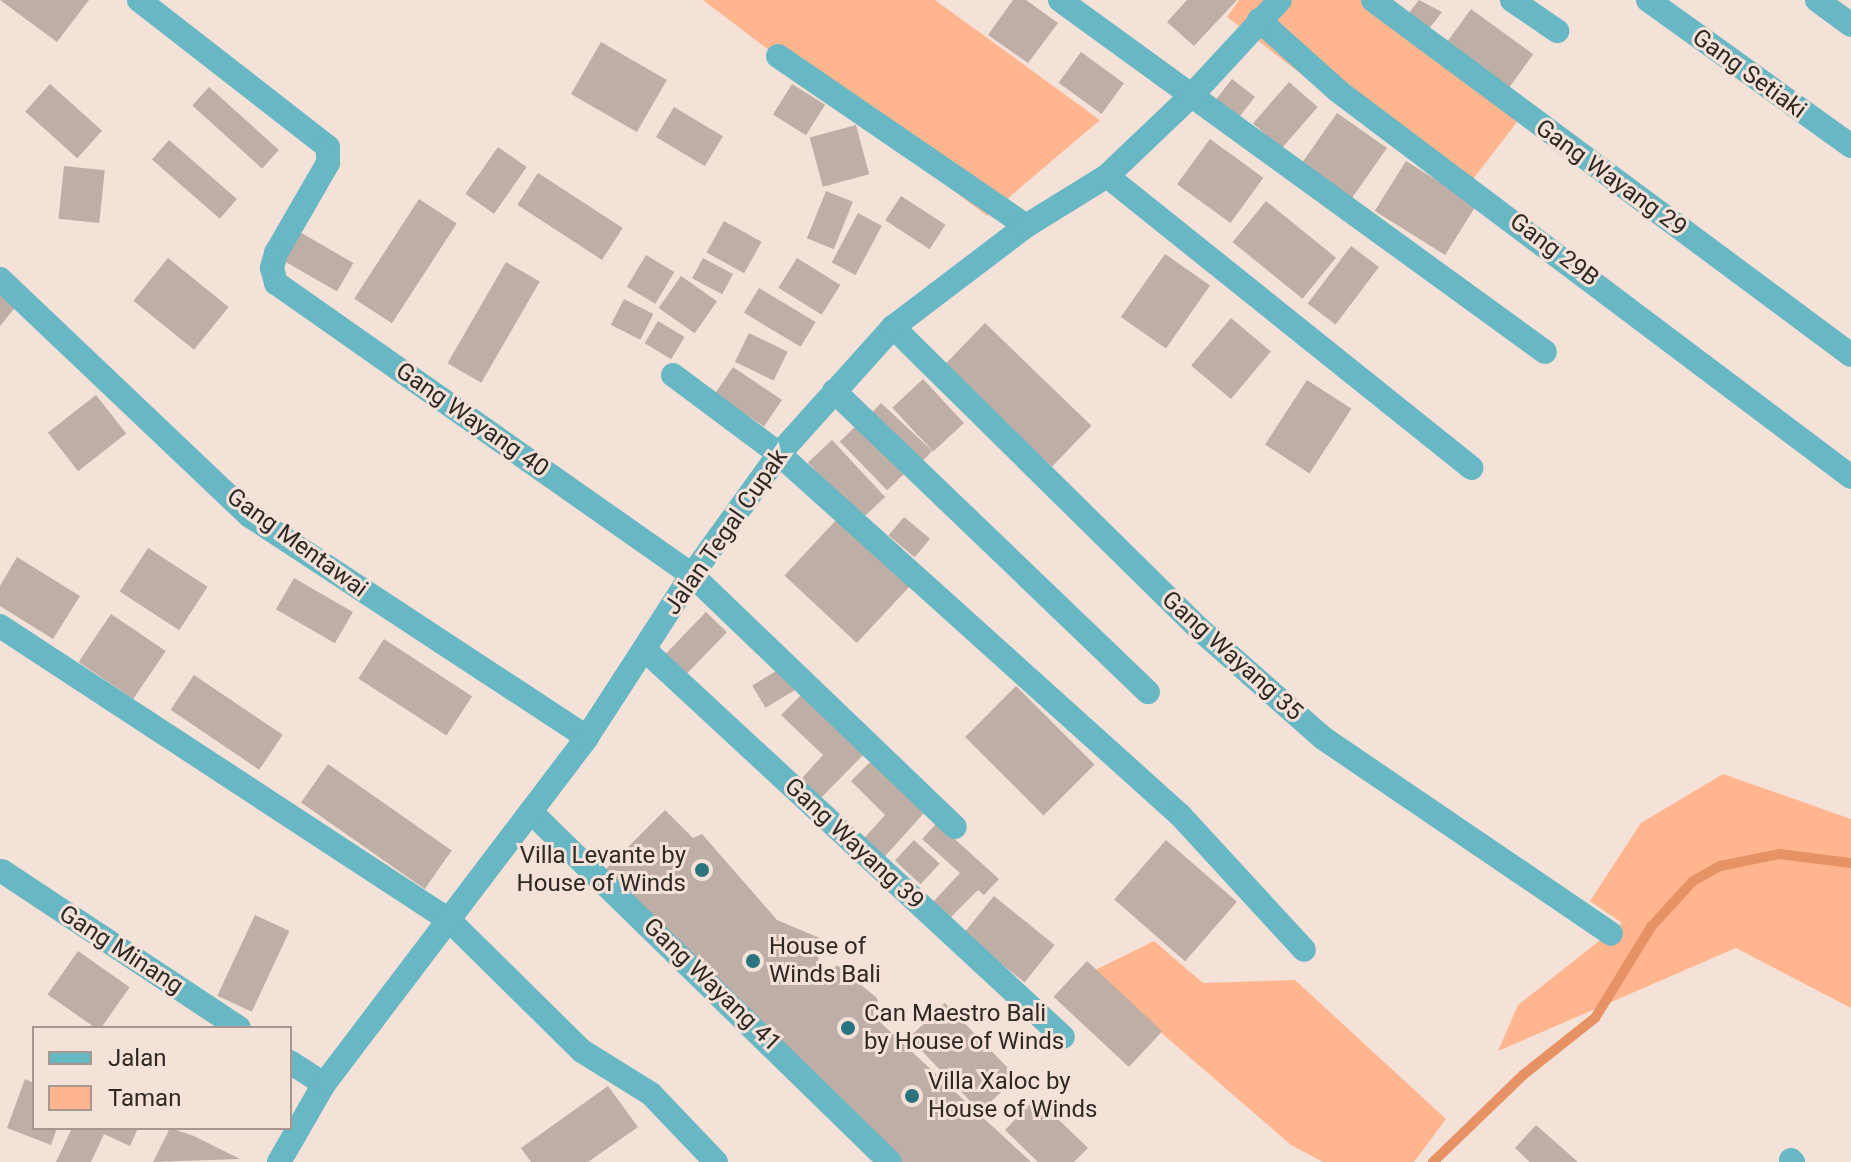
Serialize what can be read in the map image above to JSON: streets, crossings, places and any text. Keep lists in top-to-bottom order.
{
  "streets": {
    "street": [
      "Gang Setiaki",
      "Gang Wayang 29",
      "Gang 29B",
      "Gang Wayang 40",
      "Jalan Tegal Cupak",
      "Gang Mentawai",
      "Gang Wayang 35",
      "Gang Wayang 39",
      "Gang Minang",
      "Gang Wayang 41"
    ]
  },
  "crossings": [
    ["Gang 29B", "Jalan Tegal Cupak"],
    ["Gang Wayang 40", "Jalan Tegal Cupak"],
    ["Jalan Tegal Cupak", "Gang Mentawai"],
    ["Jalan Tegal Cupak", "Gang Wayang 35"],
    ["Jalan Tegal Cupak", "Gang Wayang 39"],
    ["Jalan Tegal Cupak", "Gang Wayang 41"]
  ],
  "places": [
    "Villa Levante by House of Winds",
    "House of Winds Bali",
    "Can Maestro Bali by House of Winds",
    "Villa Xaloc by House of Winds"
  ],
  "legend": ["Jalan", "Taman"]
}
